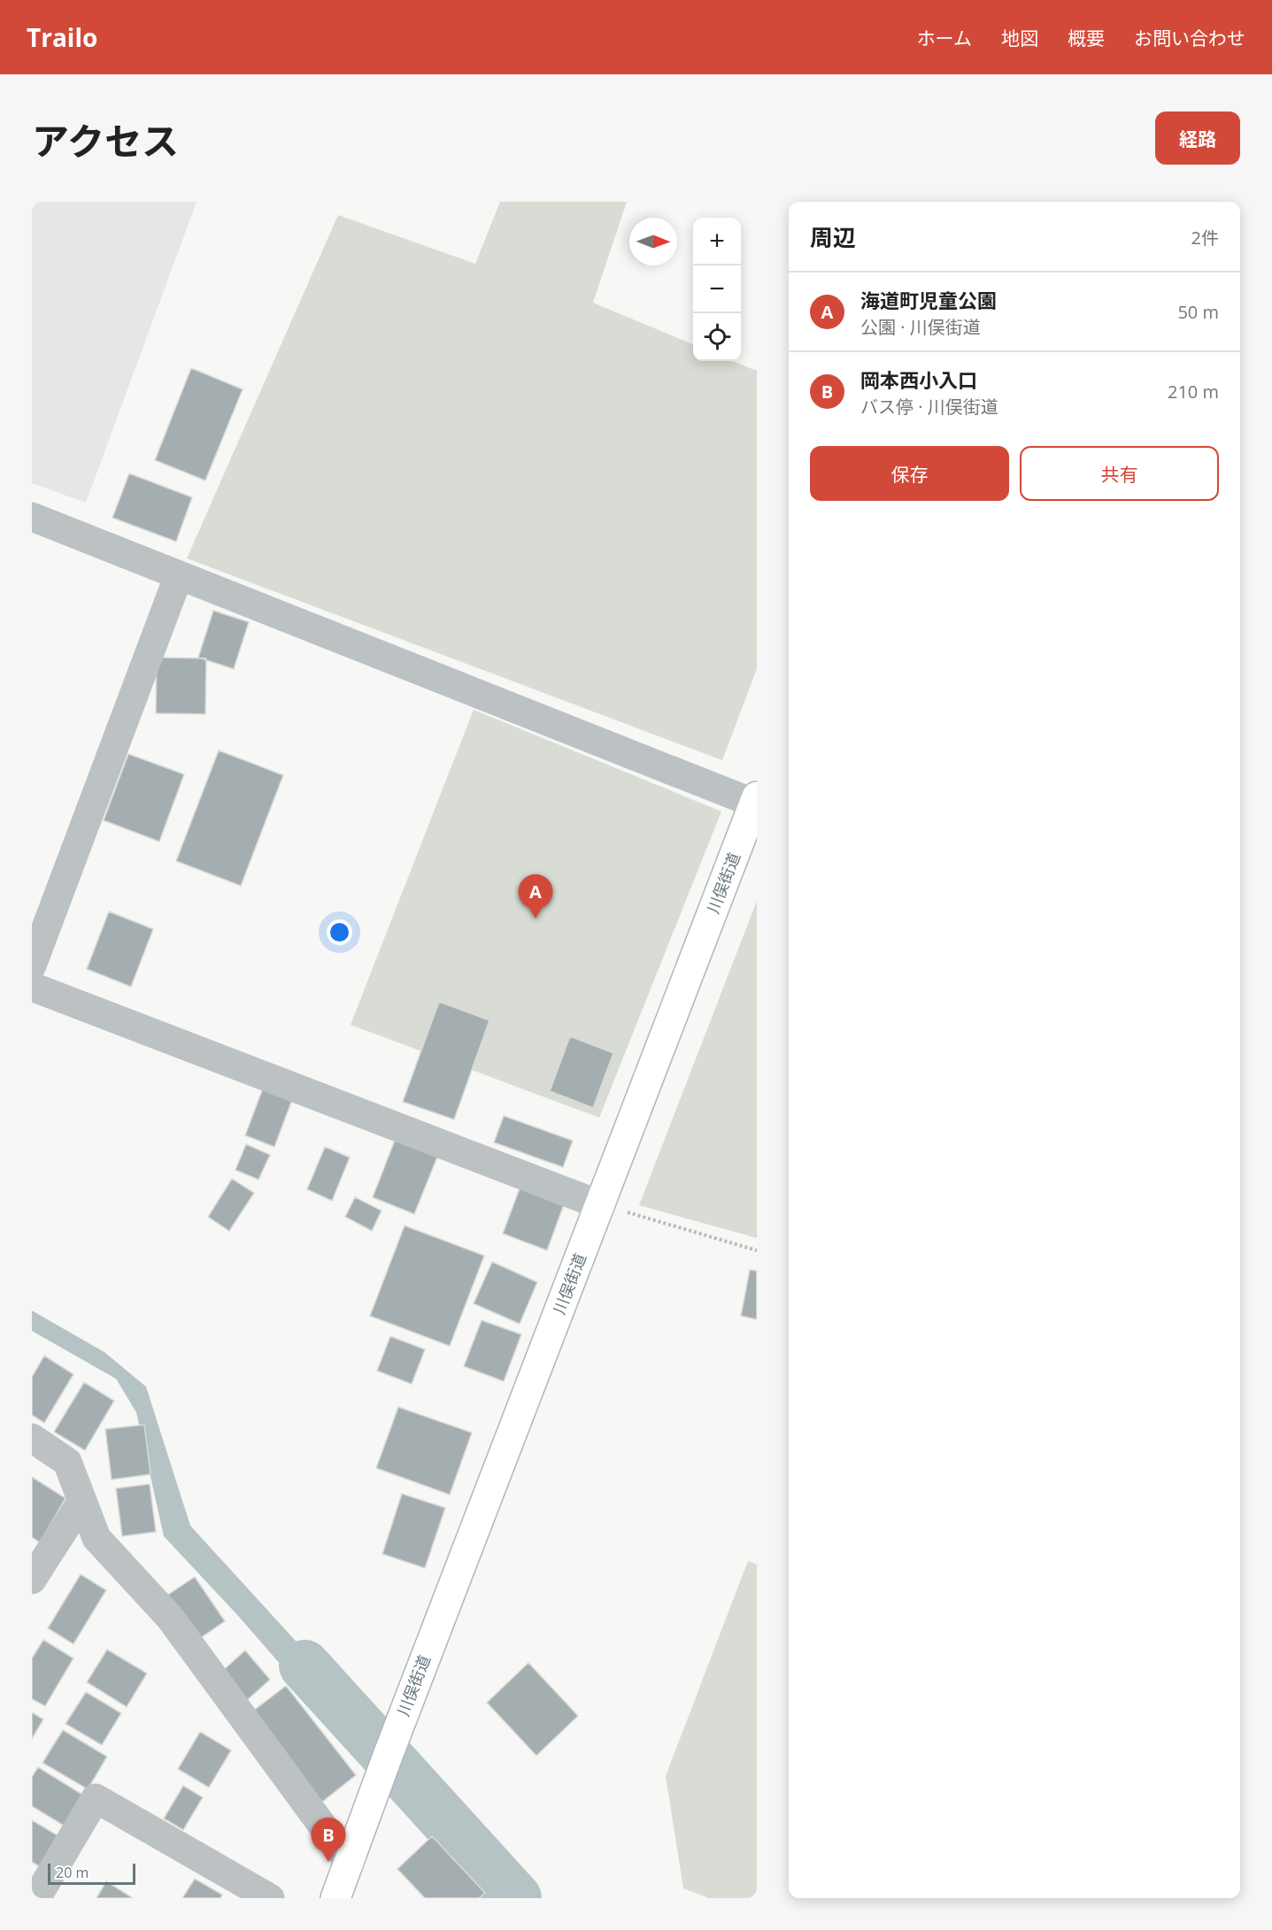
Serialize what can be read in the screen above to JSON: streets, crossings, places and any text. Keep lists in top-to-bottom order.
{
  "streets": {
    "main road": ["川俣街道"]
  },
  "scale_bar": "20 m",
  "north": "right",
  "page": {
    "header": "Trailo",
    "nav": [
      "ホーム",
      "地図",
      "概要",
      "お問い合わせ"
    ],
    "title": "アクセス",
    "buttons": [
      "経路",
      ["保存", "共有"]
    ],
    "heading": ["周辺", "2件"],
    "map_buttons": ["+", "−"],
    "list": [
      {
        "mark": "A",
        "name": "海道町児童公園",
        "note": "公園 · 川俣街道",
        "value": "50 m"
      },
      {
        "mark": "B",
        "name": "岡本西小入口",
        "note": "バス停 · 川俣街道",
        "value": "210 m"
      }
    ],
    "pins": ["A", "B"],
    "scale": "20 m"
  }
}
